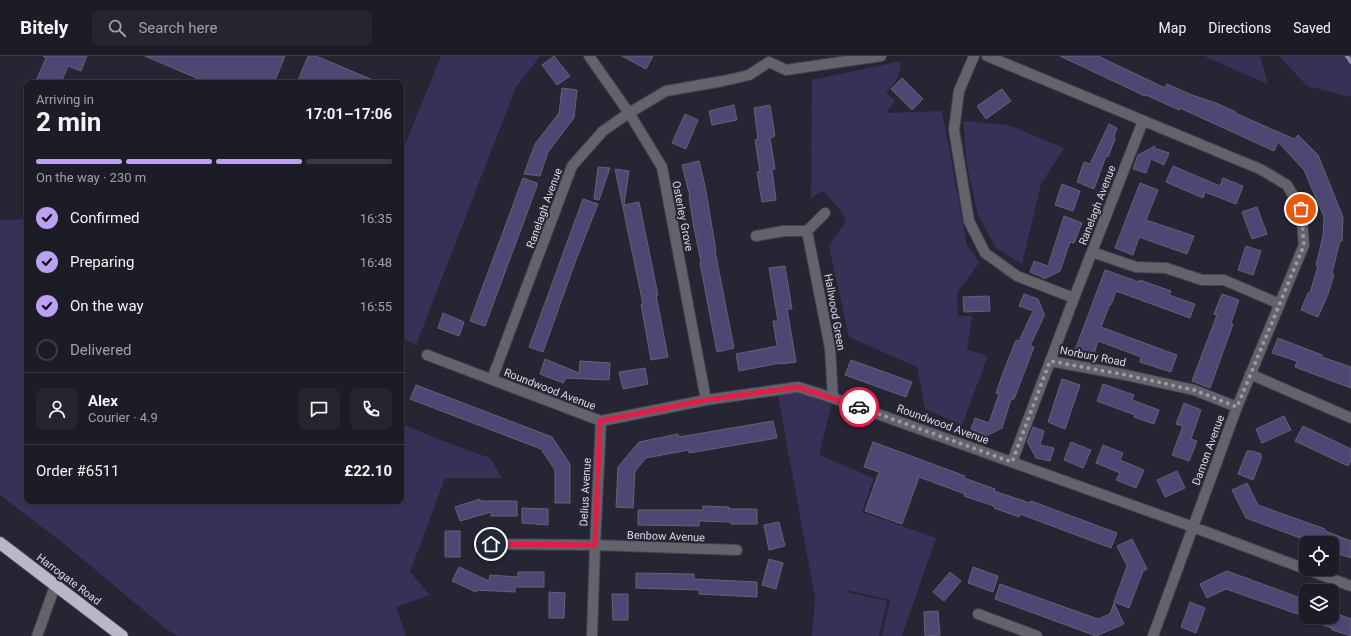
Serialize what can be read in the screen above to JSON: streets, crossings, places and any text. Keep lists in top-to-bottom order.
{
  "streets": {
    "highway": ["Harrogate Road"],
    "street": [
      "Ranelagh Avenue",
      "Osterley Grove",
      "Hallwood Green",
      "Norbury Road",
      "Roundwood Avenue",
      "Damon Avenue",
      "Delius Avenue",
      "Benbow Avenue"
    ]
  },
  "crossings": [
    ["Ranelagh Avenue", "Osterley Grove"],
    ["Ranelagh Avenue", "Norbury Road"],
    ["Ranelagh Avenue", "Roundwood Avenue"],
    ["Ranelagh Avenue", "Damon Avenue"],
    ["Osterley Grove", "Roundwood Avenue"],
    ["Hallwood Green", "Roundwood Avenue"],
    ["Norbury Road", "Damon Avenue"],
    ["Roundwood Avenue", "Damon Avenue"],
    ["Roundwood Avenue", "Delius Avenue"],
    ["Delius Avenue", "Benbow Avenue"]
  ],
  "page": {
    "header": "Bitely",
    "search": "Search here",
    "nav": ["Map", "Directions", "Saved"],
    "heading": ["2 min", "Arriving in", "17:01–17:06"],
    "panel": [
      "Alex",
      "Courier · 4.9",
      "Order #6511",
      "£22.10"
    ],
    "bar": "On the way · 230 m",
    "list": [
      ["Confirmed", "16:35"],
      ["Preparing", "16:48"],
      ["On the way", "16:55"],
      "Delivered"
    ]
  }
}
